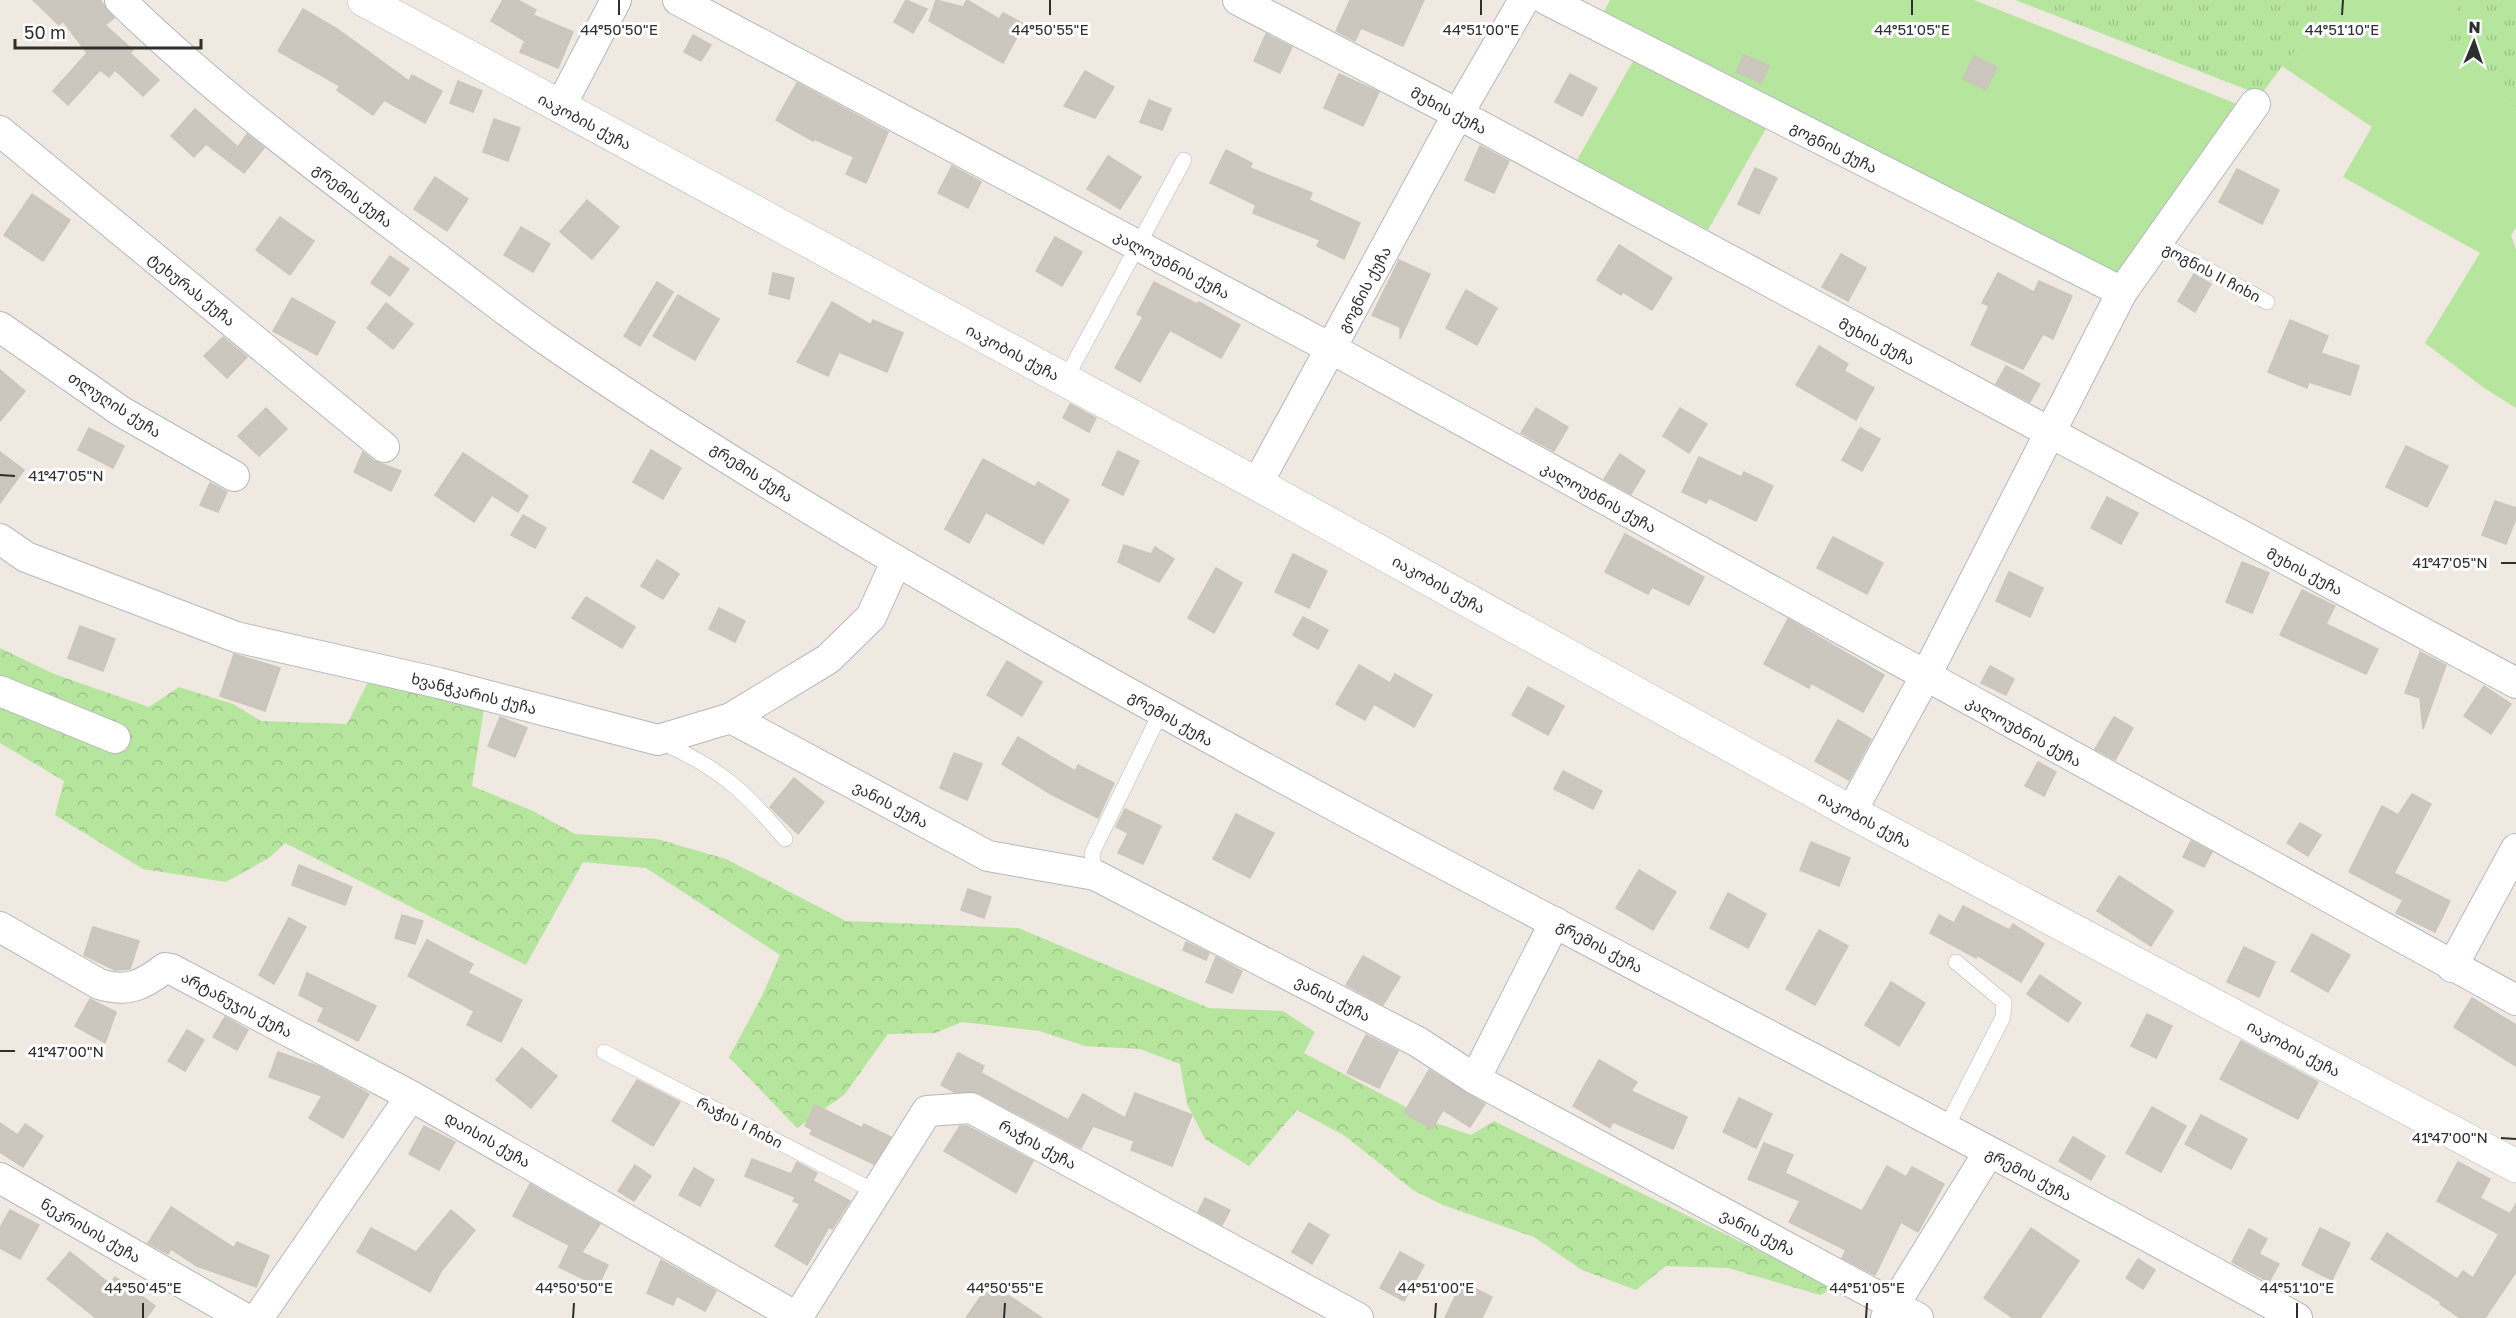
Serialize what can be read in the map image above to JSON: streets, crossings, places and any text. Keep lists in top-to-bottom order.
{
  "streets": {
    "street": [
      "მუხის ქუჩა",
      "იაკობის ქუჩა",
      "გოგნის ქუჩა",
      "გრემის ქუჩა",
      "კალოუბნის ქუჩა",
      "ტეხურას ქუჩა",
      "თლუღის ქუჩა",
      "ხვანჭკარის ქუჩა",
      "ვანის ქუჩა",
      "არტანუჯის ქუჩა",
      "დაისის ქუჩა",
      "რაჭის ქუჩა",
      "ნეკრისის ქუჩა"
    ],
    "lane": ["გოგნის II ჩიხი", "რაჭის I ჩიხი"]
  },
  "crossings": [
    ["მუხის ქუჩა", "გოგნის ქუჩა"],
    ["იაკობის ქუჩა", "გოგნის ქუჩა"],
    ["გოგნის ქუჩა", "კალოუბნის ქუჩა"],
    ["არტანუჯის ქუჩა", "დაისის ქუჩა"],
    ["რაჭის I ჩიხი", "რაჭის ქუჩა"],
    ["დაისის ქუჩა", "რაჭის ქუჩა"]
  ],
  "scale_bar": "50 m",
  "north": "top",
  "coordinates": [
    "44°50'50\"E",
    "44°50'55\"E",
    "44°51'00\"E",
    "44°51'05\"E",
    "44°51'10\"E",
    "41°47'05\"N",
    "41°47'00\"N",
    "44°50'45\"E"
  ]
}
